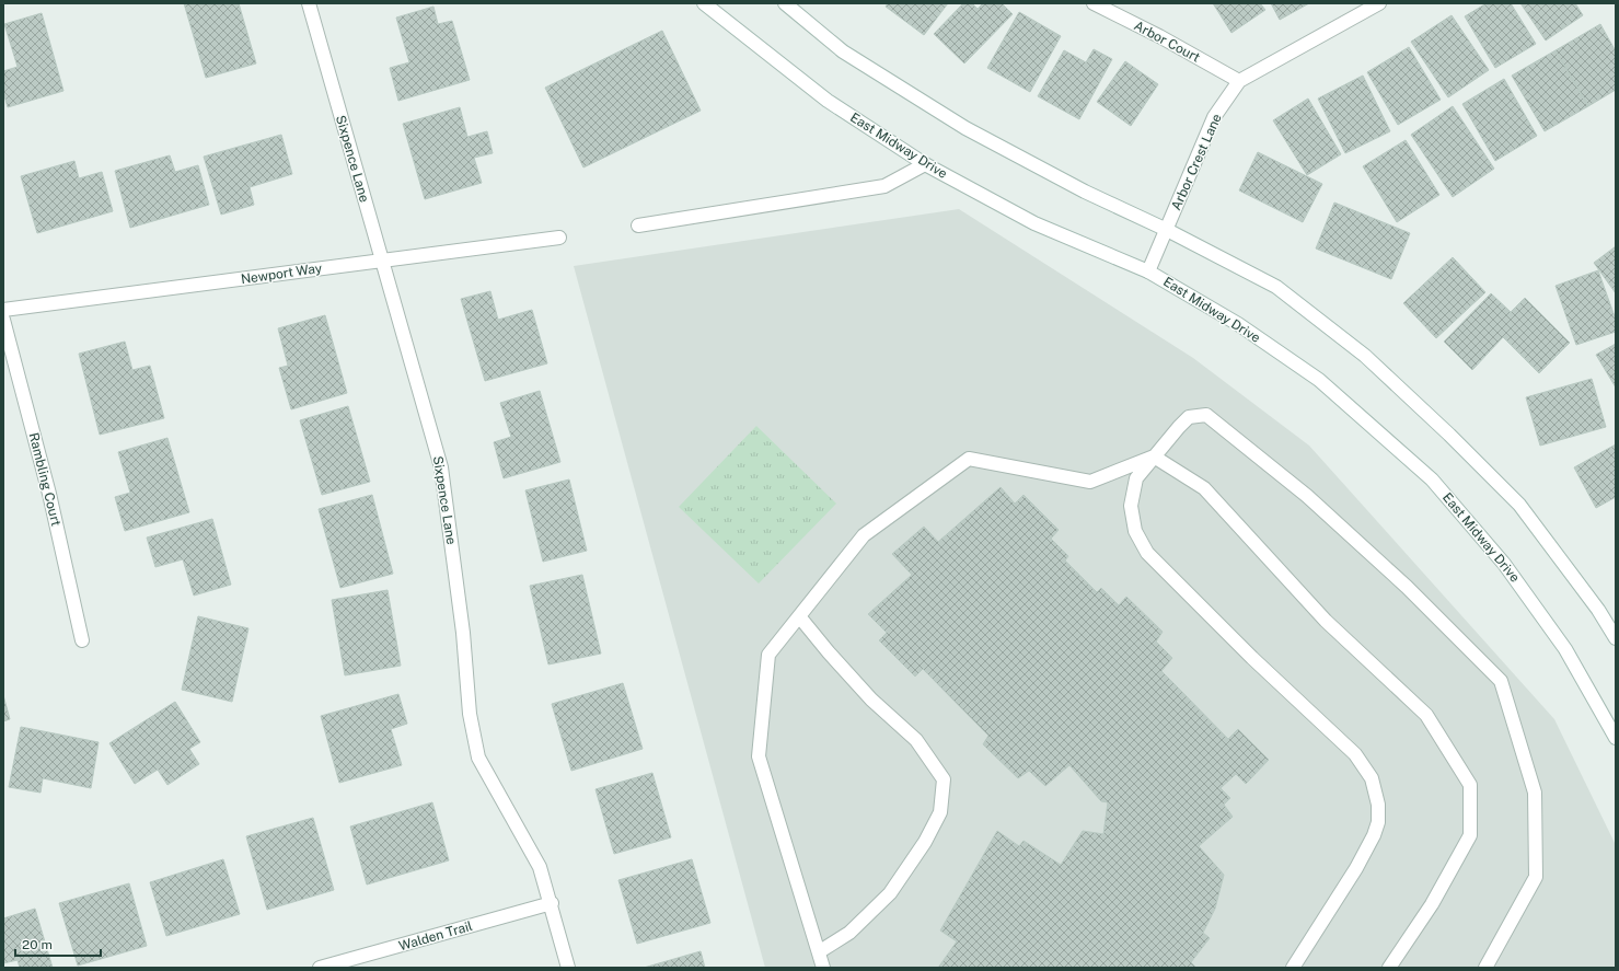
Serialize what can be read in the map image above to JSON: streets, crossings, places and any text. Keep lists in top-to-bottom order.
{
  "streets": {
    "street": [
      "Arbor Court",
      "East Midway Drive",
      "Sixpence Lane",
      "Arbor Crest Lane",
      "Newport Way",
      "Rambling Court",
      "Walden Trail"
    ]
  },
  "crossings": [
    ["Arbor Court", "Arbor Crest Lane"],
    ["East Midway Drive", "Arbor Crest Lane"],
    ["Sixpence Lane", "Newport Way"],
    ["Sixpence Lane", "Walden Trail"]
  ],
  "scale_bar": "20 m"
}
